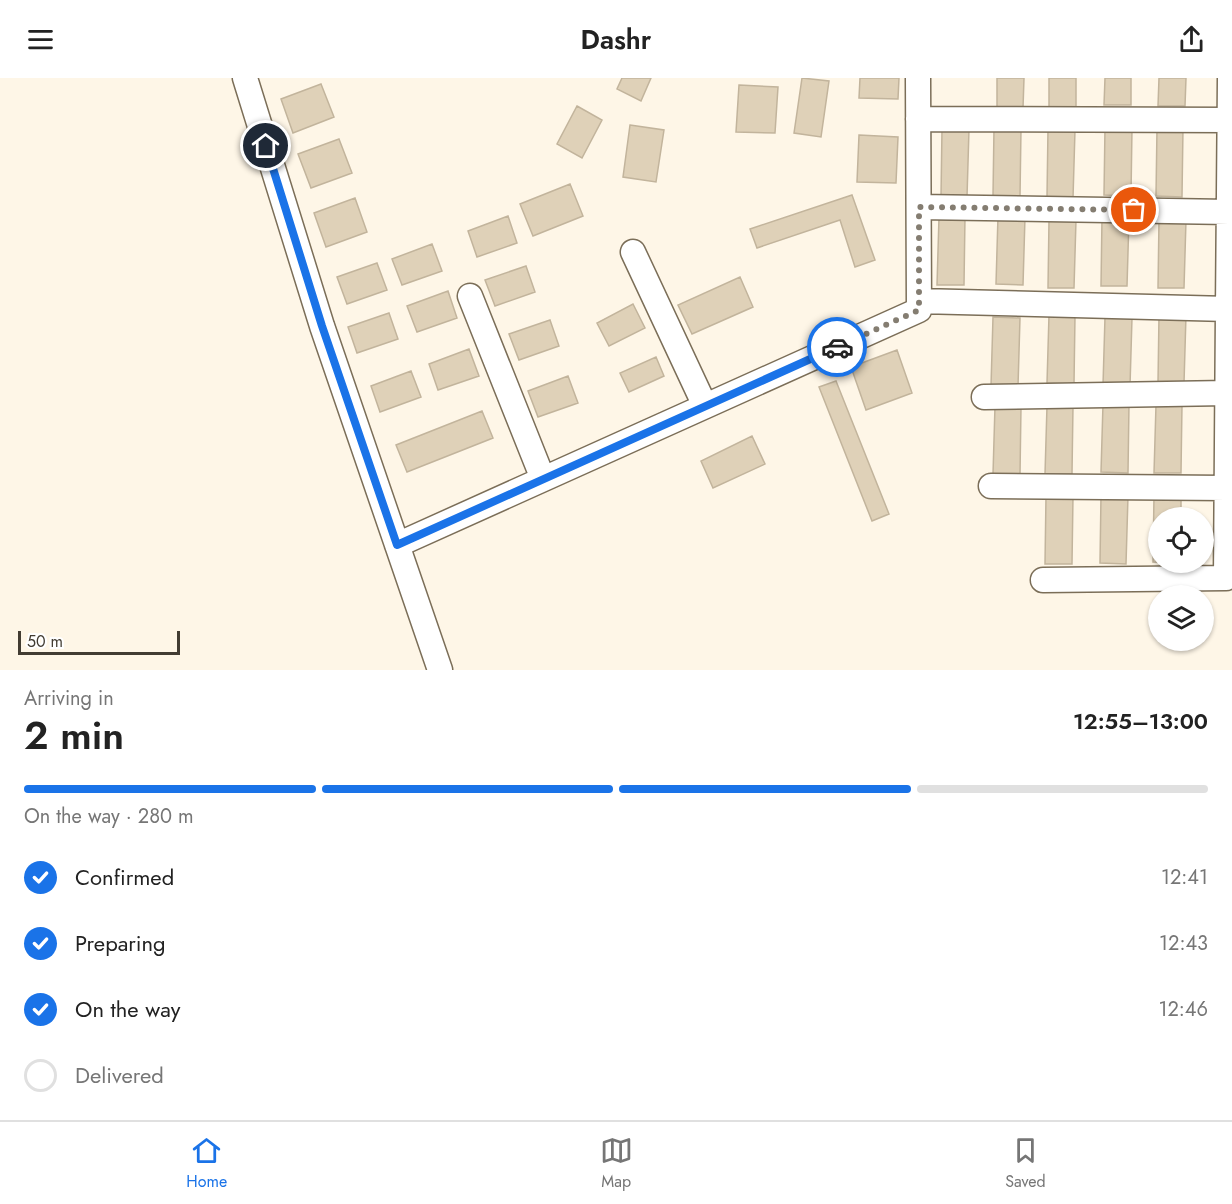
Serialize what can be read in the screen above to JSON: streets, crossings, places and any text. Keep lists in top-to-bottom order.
{
  "scale_bar": "50 m",
  "page": {
    "header": "Dashr",
    "scale": "50 m",
    "heading": ["2 min", "Arriving in", "12:55–13:00"],
    "bar": "On the way · 280 m",
    "list": [
      ["Confirmed", "12:41"],
      ["Preparing", "12:43"],
      ["On the way", "12:46"],
      "Delivered"
    ],
    "tabs": ["Home", "Map", "Saved"]
  }
}
